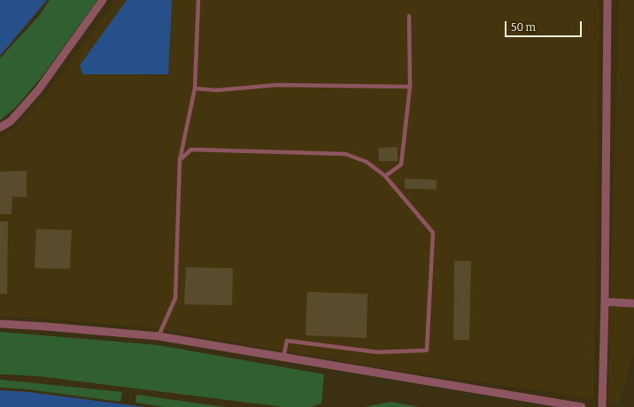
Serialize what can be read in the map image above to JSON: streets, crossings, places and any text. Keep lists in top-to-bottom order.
{
  "scale_bar": "50 m"
}
